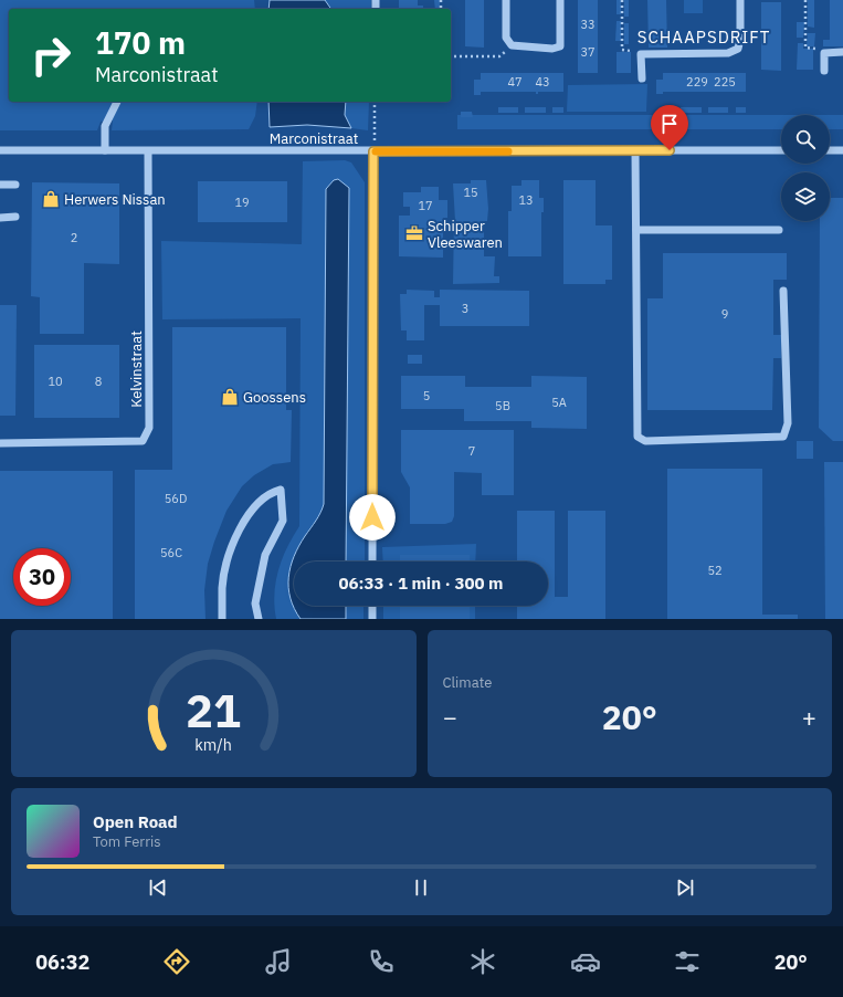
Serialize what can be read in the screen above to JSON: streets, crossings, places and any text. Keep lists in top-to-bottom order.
{
  "streets": {
    "street": ["Marconistraat", "Kelvinstraat"]
  },
  "crossings": [
    ["Marconistraat", "Kelvinstraat"]
  ],
  "districts": ["SCHAAPSDRIFT"],
  "places": {
    "shop": ["Herwers Nissan", "Goossens"],
    "office": ["Schipper Vleeswaren"]
  },
  "house_numbers": [
    "33",
    "37",
    "47",
    "43",
    "229",
    "225",
    "15",
    "13",
    "19",
    "17",
    "2",
    "3",
    "9",
    "10",
    "8",
    "5",
    "5A",
    "5B",
    "7",
    "56D",
    "56C",
    "52"
  ],
  "page": {
    "turn": ["170 m", "Marconistraat"],
    "limit": "30",
    "trip": "06:33 · 1 min · 300 m",
    "tile": "Climate",
    "heat": ["−", "20°", "+"],
    "song": ["Open Road", "Tom Ferris"],
    "tabs": ["06:32", "20°"],
    "gauge": ["21", "km/h"]
  }
}
